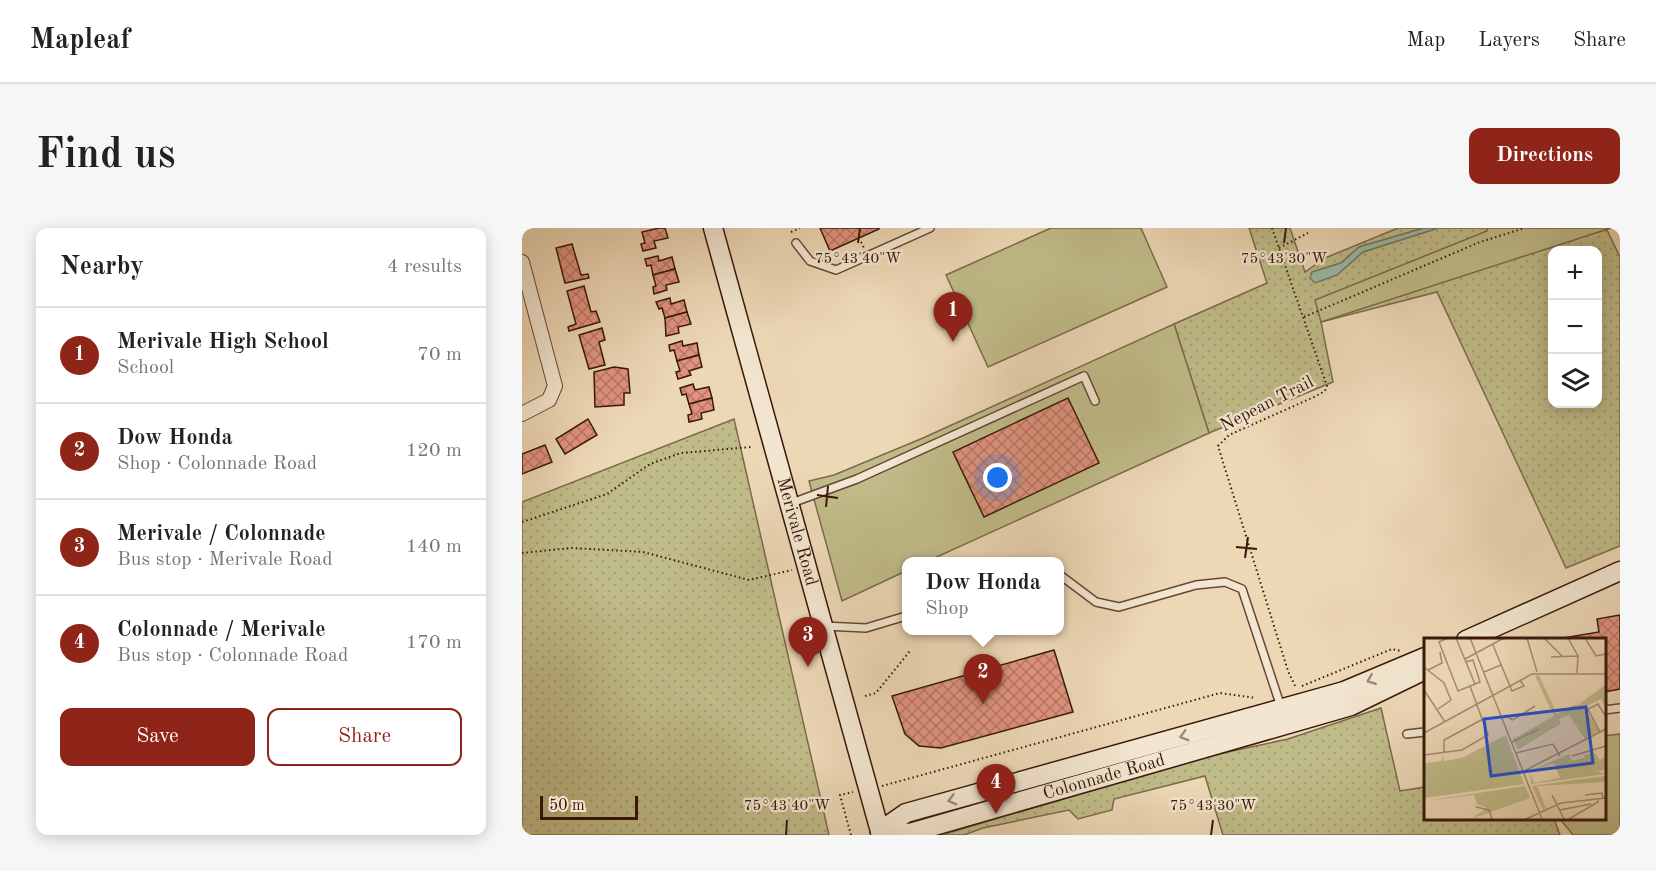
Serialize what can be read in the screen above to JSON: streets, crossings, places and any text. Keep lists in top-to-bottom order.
{
  "streets": {
    "street": ["Merivale Road", "Colonnade Road"],
    "path": ["Nepean Trail"]
  },
  "crossings": [
    ["Nepean Trail", "Colonnade Road"],
    ["Merivale Road", "Colonnade Road"]
  ],
  "scale_bar": "50 m",
  "page": {
    "header": "Mapleaf",
    "nav": ["Map", "Layers", "Share"],
    "buttons": [
      "Directions",
      ["Save", "Share"]
    ],
    "title": "Find us",
    "heading": ["Nearby", "4 results"],
    "map_buttons": ["+", "−"],
    "pins": [
      "1",
      "3",
      "2",
      "4"
    ],
    "list": [
      {
        "mark": "1",
        "name": "Merivale High School",
        "note": "School",
        "value": "70 m"
      },
      {
        "mark": "2",
        "name": "Dow Honda",
        "note": "Shop · Colonnade Road",
        "value": "120 m"
      },
      {
        "mark": "3",
        "name": "Merivale / Colonnade",
        "note": "Bus stop · Merivale Road",
        "value": "140 m"
      },
      {
        "mark": "4",
        "name": "Colonnade / Merivale",
        "note": "Bus stop · Colonnade Road",
        "value": "170 m"
      }
    ],
    "popup": ["Dow Honda", "Shop"],
    "scale": "50 m"
  },
  "coordinates": ["75°43'40\"W", "75°43'30\"W"]
}
